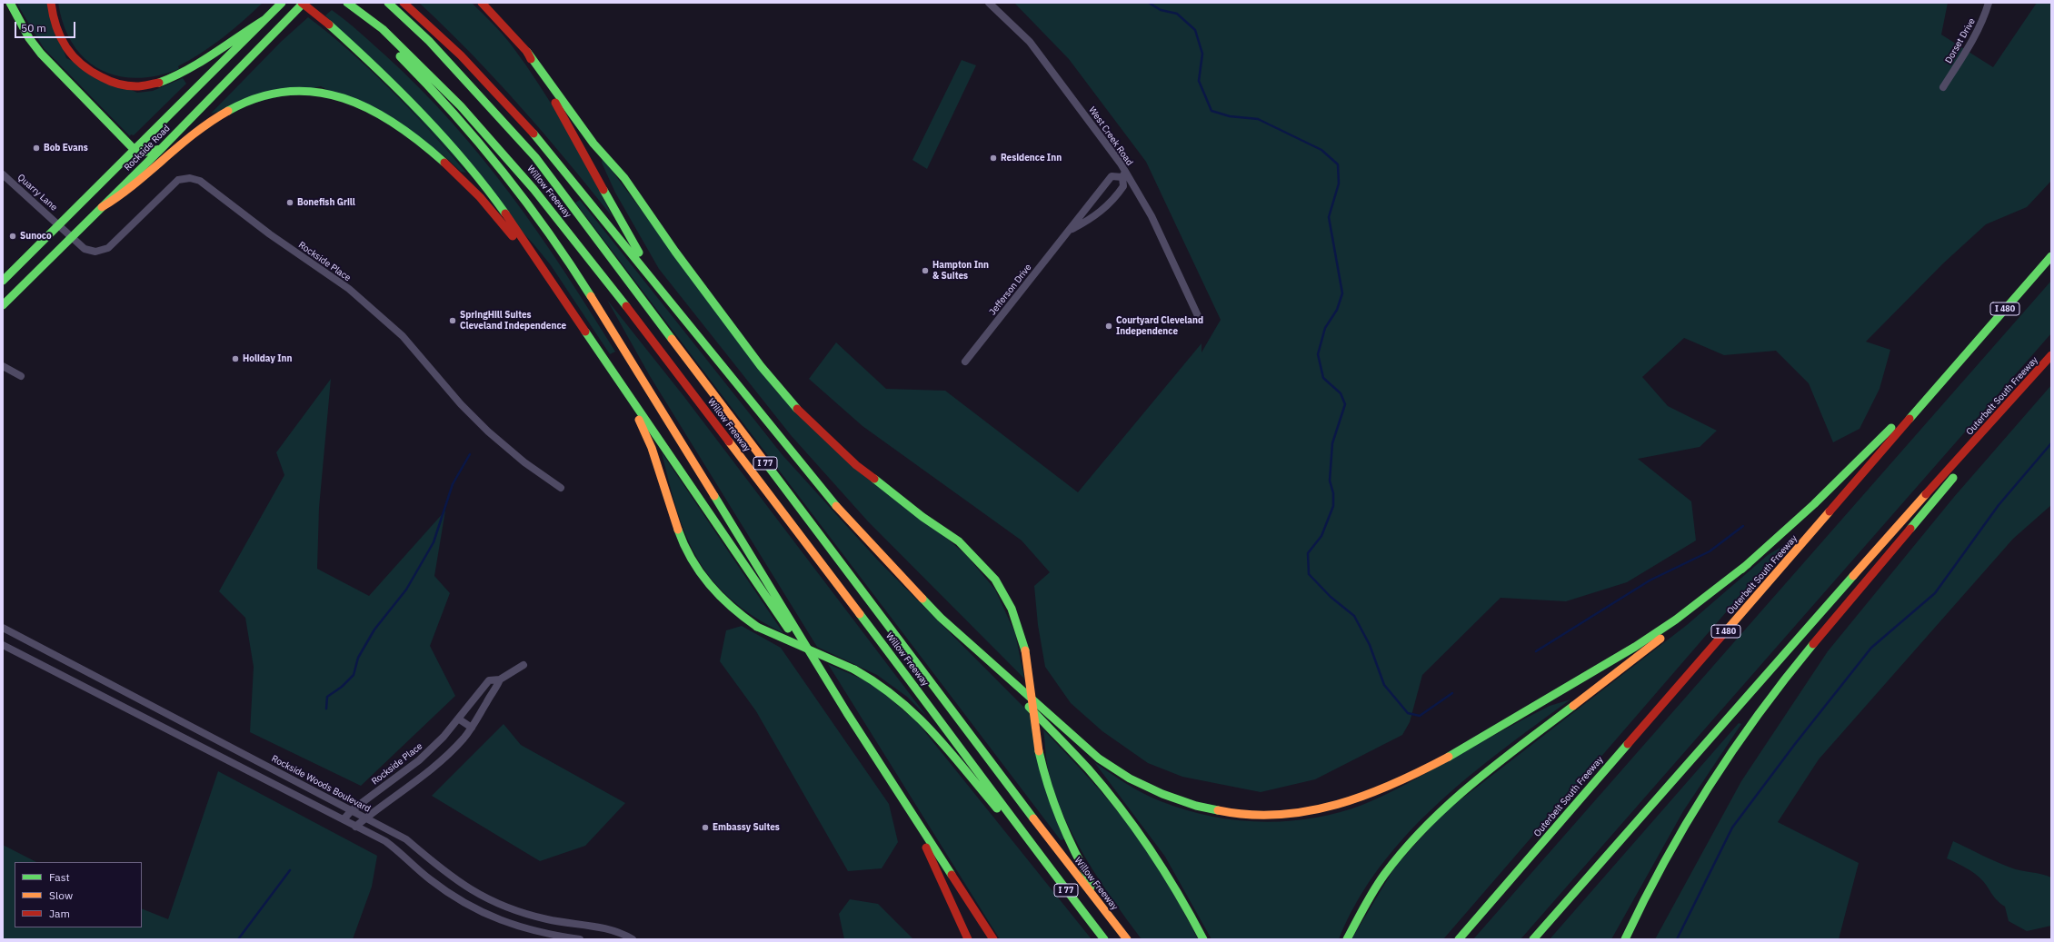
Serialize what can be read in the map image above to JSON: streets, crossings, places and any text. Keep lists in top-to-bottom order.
{
  "streets": {
    "main road": [
      "Rockside Road",
      "Willow Freeway",
      "I 480",
      "Outerbelt South Freeway",
      "I 77"
    ],
    "street": [
      "Dorset Drive",
      "West Creek Road",
      "Quarry Lane",
      "Rockside Place",
      "Jefferson Drive",
      "Rockside Woods Boulevard"
    ]
  },
  "crossings": [
    ["West Creek Road", "Jefferson Drive"],
    ["Rockside Road", "Quarry Lane"],
    ["Rockside Road", "Rockside Place"],
    ["Quarry Lane", "Rockside Place"],
    ["Rockside Place", "Rockside Woods Boulevard"]
  ],
  "places": [
    "Bob Evans",
    "Residence Inn",
    "Bonefish Grill",
    "Sunoco",
    "Hampton Inn & Suites",
    "SpringHill Suites Cleveland Independence",
    "Courtyard Cleveland Independence",
    "Holiday Inn",
    "Embassy Suites"
  ],
  "legend": ["Fast", "Slow", "Jam"],
  "scale_bar": "50 m"
}
